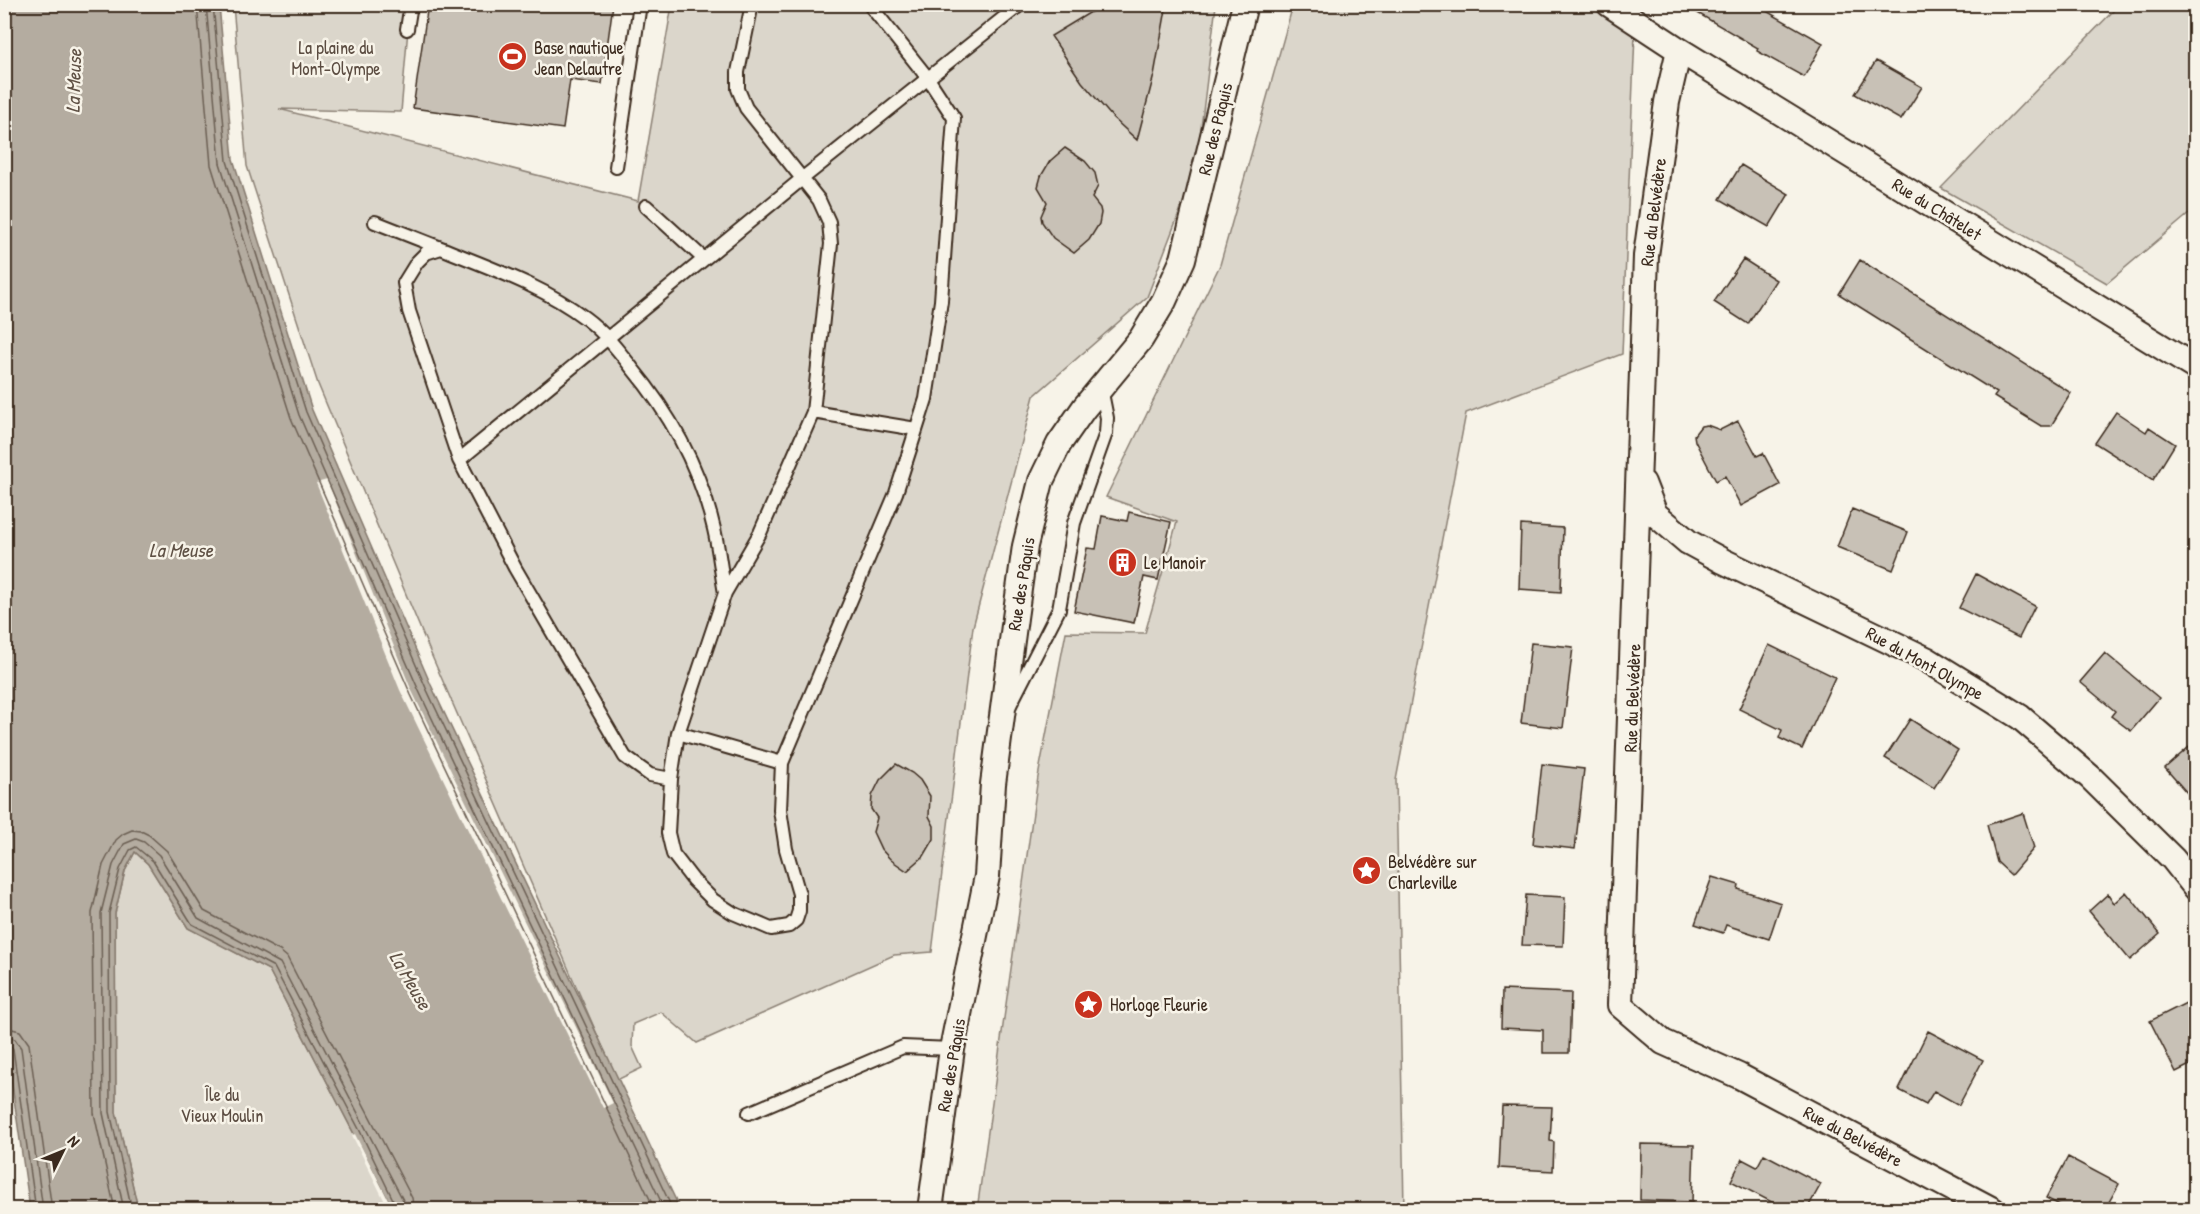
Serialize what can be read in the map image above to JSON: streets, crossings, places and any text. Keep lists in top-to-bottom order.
{
  "streets": {
    "street": [
      "Rue des Pâquis",
      "Rue du Châtelet",
      "Rue du Belvédère",
      "Rue du Mont Olympe"
    ]
  },
  "crossings": [
    ["Rue du Châtelet", "Rue du Belvédère"],
    ["Rue du Belvédère", "Rue du Mont Olympe"]
  ],
  "water": ["La Meuse"],
  "parks": ["La plaine du Mont-Olympe", "Île du Vieux Moulin"],
  "places": {
    "sports": ["Base nautique Jean Delautre"],
    "building": ["Le Manoir"],
    "place": ["Belvédère sur Charleville", "Horloge Fleurie"]
  },
  "north": "top right"
}
